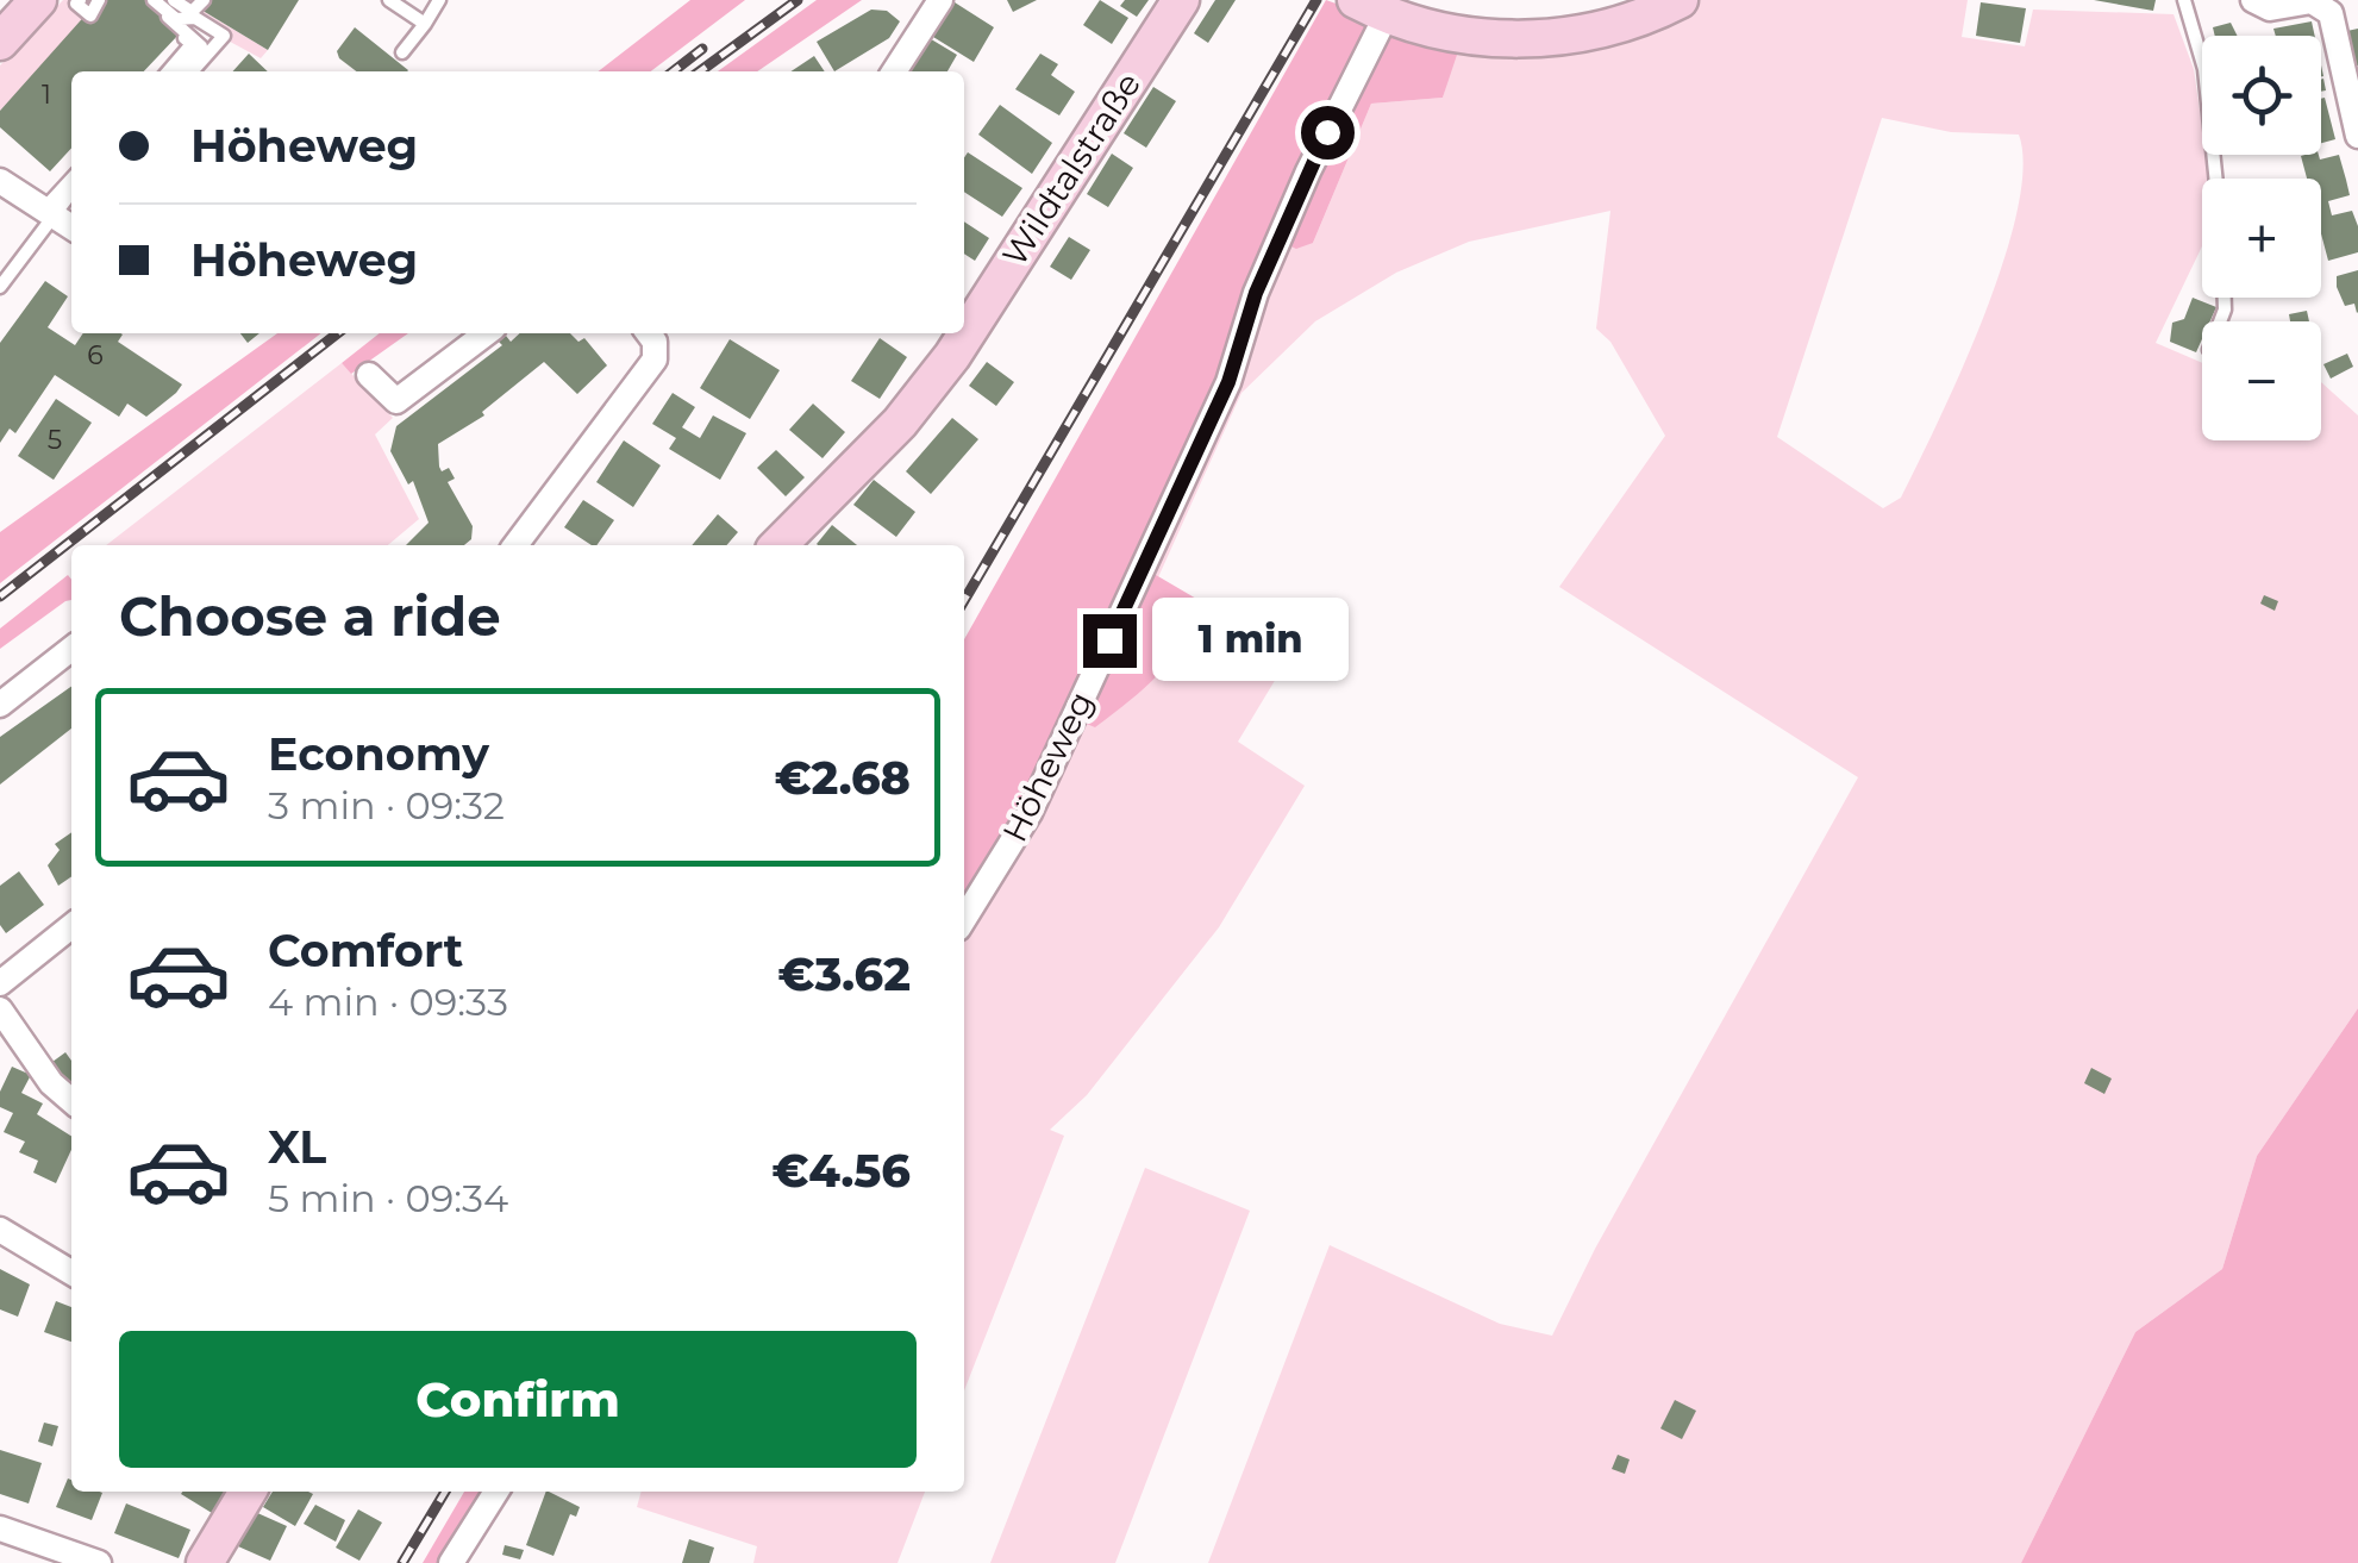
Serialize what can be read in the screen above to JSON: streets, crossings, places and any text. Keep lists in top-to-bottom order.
{
  "streets": {
    "street": ["Wildtalstraße", "Höheweg"]
  },
  "house_numbers": ["1", "6", "5"],
  "page": {
    "map_buttons": ["+", "−"],
    "banner": ["Höheweg", "Höheweg"],
    "heading": "Choose a ride",
    "bubble": "1 min",
    "list": [
      {
        "name": "Economy",
        "note": "3 min · 09:32",
        "value": "€2.68"
      },
      {
        "name": "Comfort",
        "note": "4 min · 09:33",
        "value": "€3.62"
      },
      {
        "name": "XL",
        "note": "5 min · 09:34",
        "value": "€4.56"
      }
    ],
    "buttons": "Confirm"
  }
}
